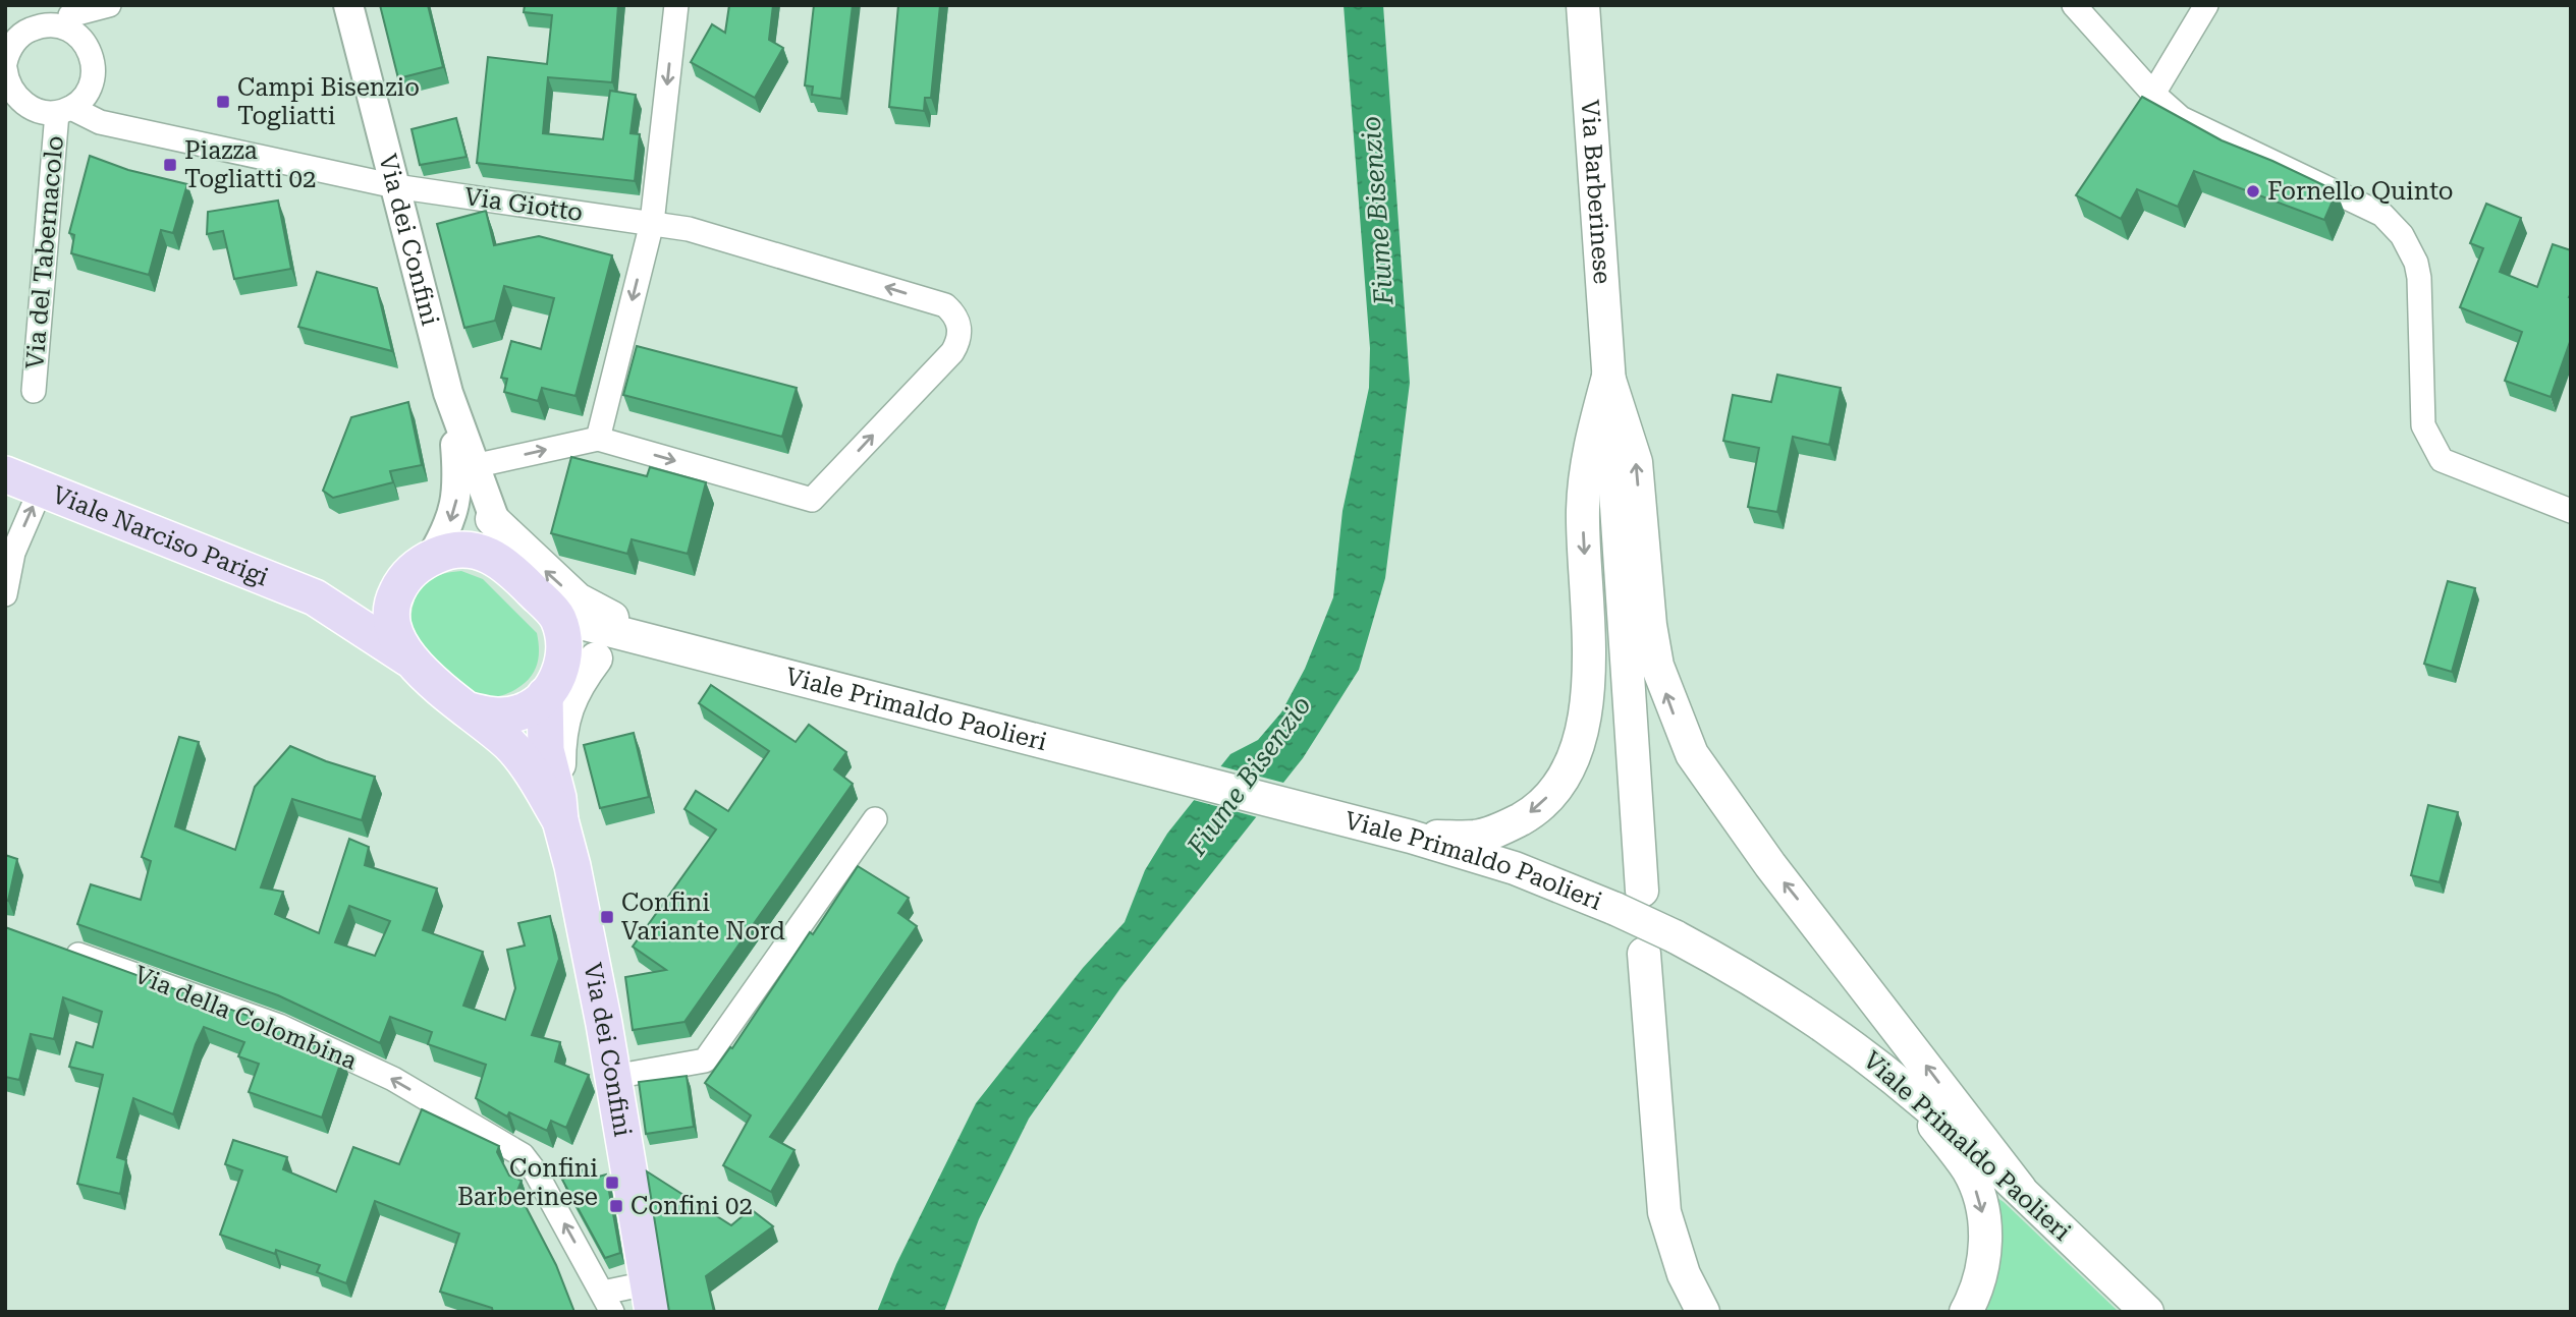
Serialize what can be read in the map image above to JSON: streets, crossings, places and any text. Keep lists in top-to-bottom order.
{
  "streets": {
    "main road": [
      "Via Barberinese",
      "Via dei Confini",
      "Viale Narciso Parigi",
      "Viale Primaldo Paolieri"
    ],
    "street": ["Via Giotto", "Via del Tabernacolo", "Via della Colombina"]
  },
  "crossings": [
    ["Via Giotto", "Via dei Confini"],
    ["Via Giotto", "Via del Tabernacolo"],
    ["Via dei Confini", "Viale Narciso Parigi"],
    ["Via dei Confini", "Viale Primaldo Paolieri"],
    ["Via dei Confini", "Via della Colombina"],
    ["Viale Narciso Parigi", "Viale Primaldo Paolieri"]
  ],
  "one_way": ["Via della Colombina"],
  "water": ["Fiume Bisenzio"],
  "places": {
    "transit": [
      "Campi Bisenzio Togliatti",
      "Piazza Togliatti 02",
      "Confini Variante Nord",
      "Confini Barberinese",
      "Confini 02"
    ],
    "other": ["Fornello Quinto"]
  }
}
